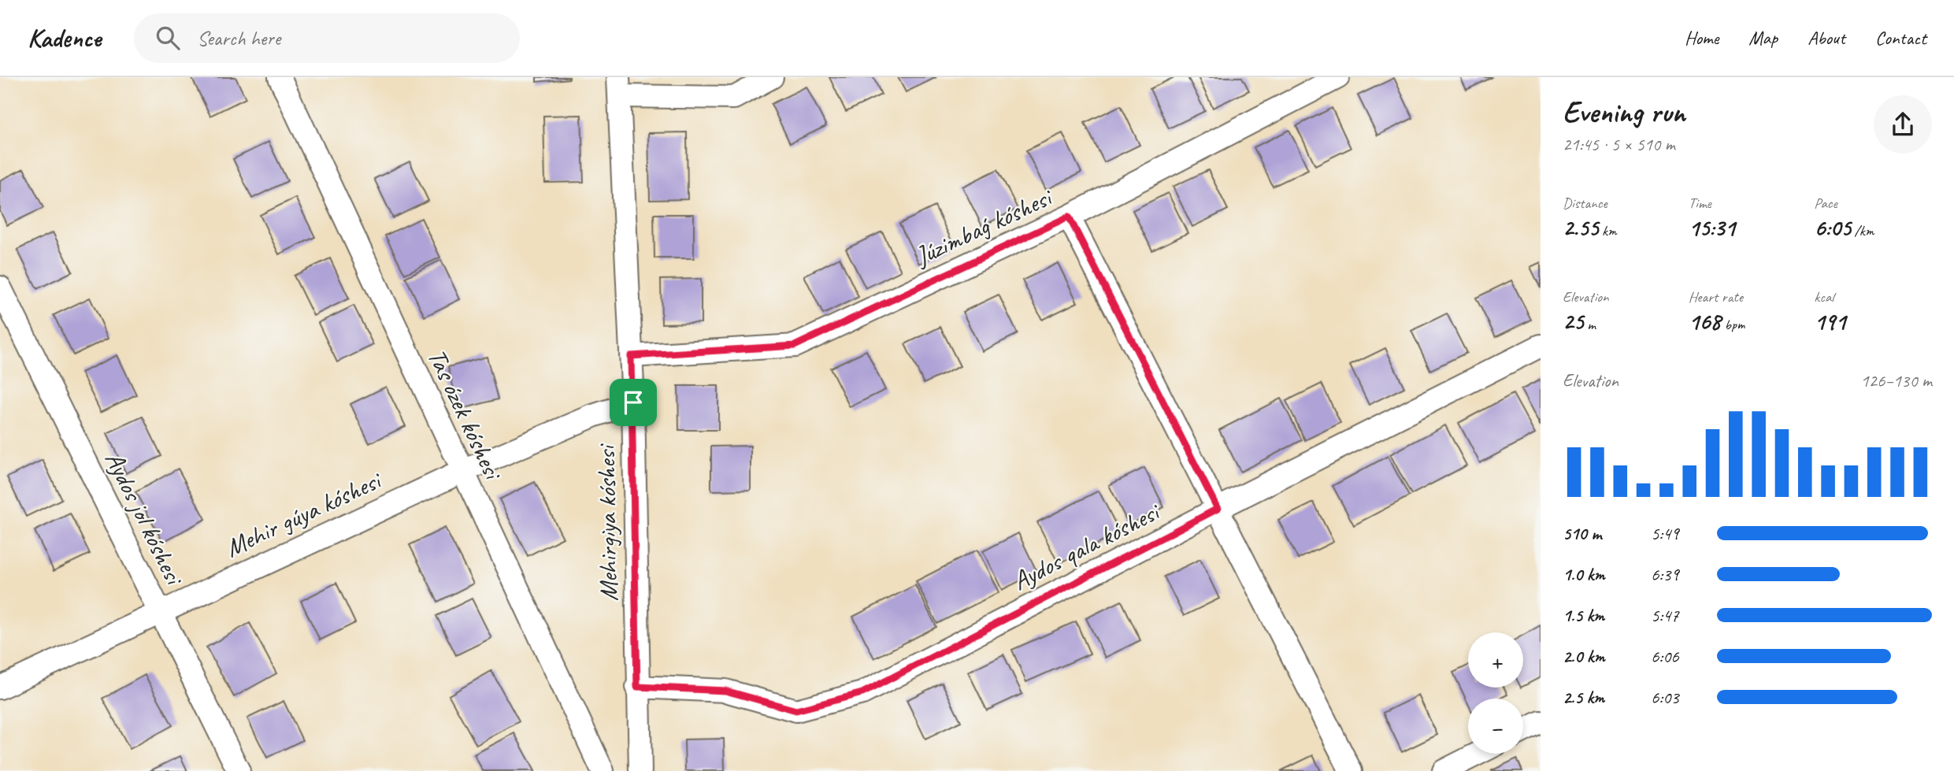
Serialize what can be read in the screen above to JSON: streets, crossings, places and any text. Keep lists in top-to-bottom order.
{
  "streets": {
    "street": [
      "Júzimbaǵ kóshesi",
      "Tas ózek kóshesi",
      "Mehir gúyа kóshesi",
      "Aydos jol kóshesi",
      "Mehirgiya kóshesi",
      "Aydos qala kóshesi"
    ]
  },
  "crossings": [
    ["Júzimbaǵ kóshesi", "Mehirgiya kóshesi"],
    ["Tas ózek kóshesi", "Mehir gúyа kóshesi"],
    ["Mehir gúyа kóshesi", "Aydos jol kóshesi"],
    ["Mehir gúyа kóshesi", "Mehirgiya kóshesi"],
    ["Mehirgiya kóshesi", "Aydos qala kóshesi"]
  ],
  "page": {
    "header": "Kadence",
    "search": "Search here",
    "nav": [
      "Home",
      "Map",
      "About",
      "Contact"
    ],
    "heading": ["Evening run", "21:45 · 5 × 510 m"],
    "stats": [
      ["Distance", "2.55 km"],
      ["Time", "15:31"],
      ["Pace", "6:05 /km"],
      ["Elevation", "25 m"],
      ["Heart rate", "168 bpm"],
      ["kcal", "191"]
    ],
    "chart": ["Elevation", "126–130 m"],
    "list": [
      {
        "name": "510 m",
        "note": "5:49"
      },
      {
        "name": "1.0 km",
        "note": "6:39"
      },
      {
        "name": "1.5 km",
        "note": "5:47"
      },
      {
        "name": "2.0 km",
        "note": "6:06"
      },
      {
        "name": "2.5 km",
        "note": "6:03"
      }
    ],
    "map_buttons": ["+", "−"]
  }
}
